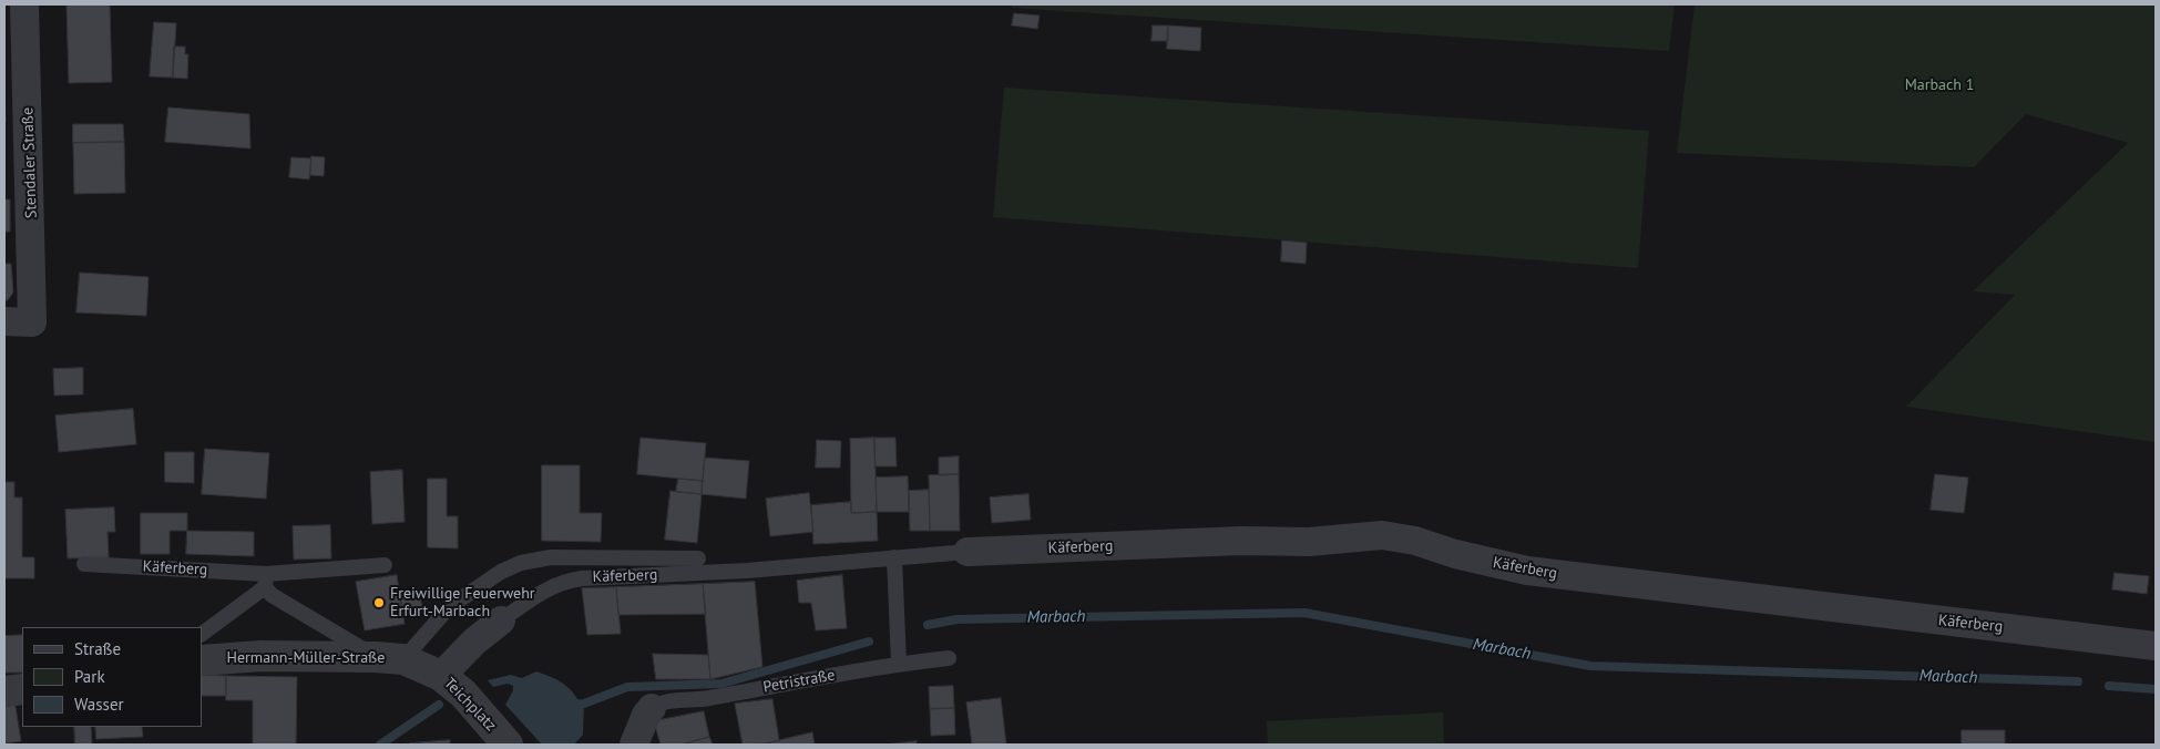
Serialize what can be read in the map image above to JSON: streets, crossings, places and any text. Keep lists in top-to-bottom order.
{
  "streets": {
    "street": [
      "Stendaler Straße",
      "Käferberg",
      "Hermann-Müller-Straße",
      "Teichplatz"
    ],
    "lane": ["Petristraße"]
  },
  "crossings": [
    ["Käferberg", "Hermann-Müller-Straße"],
    ["Käferberg", "Teichplatz"],
    ["Hermann-Müller-Straße", "Teichplatz"]
  ],
  "water": ["Marbach"],
  "parks": ["Marbach 1"],
  "places": ["Freiwillige Feuerwehr Erfurt-Marbach"],
  "legend": ["Straße", "Park", "Wasser"]
}
